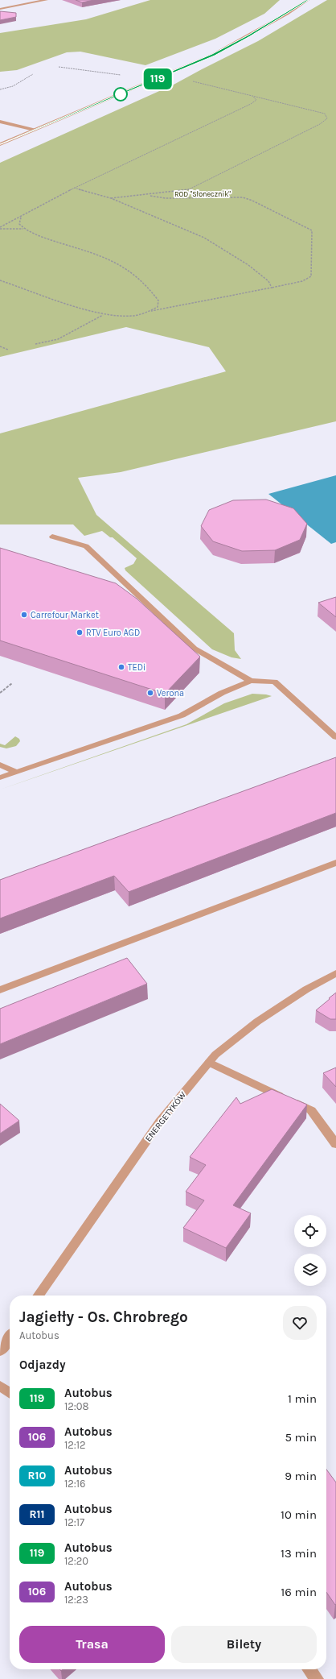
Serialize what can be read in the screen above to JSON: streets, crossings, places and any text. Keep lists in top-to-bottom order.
{
  "streets": {
    "street": ["ENERGETYKÓW"]
  },
  "parks": ["ROD \"Słonecznik\""],
  "places": [
    "Carrefour Market",
    "RTV Euro AGD",
    "TEDi",
    "Verona"
  ],
  "lines": ["bus line 119"],
  "page": {
    "on_map": "119",
    "heading": [
      ["Jagiełły - Os. Chrobrego", "Autobus"],
      "Odjazdy"
    ],
    "list": [
      {
        "mark": "119",
        "name": "Autobus",
        "note": "12:08",
        "value": "1 min"
      },
      {
        "mark": "106",
        "name": "Autobus",
        "note": "12:12",
        "value": "5 min"
      },
      {
        "mark": "R10",
        "name": "Autobus",
        "note": "12:16",
        "value": "9 min"
      },
      {
        "mark": "R11",
        "name": "Autobus",
        "note": "12:17",
        "value": "10 min"
      },
      {
        "mark": "119",
        "name": "Autobus",
        "note": "12:20",
        "value": "13 min"
      },
      {
        "mark": "106",
        "name": "Autobus",
        "note": "12:23",
        "value": "16 min"
      }
    ],
    "buttons": ["Trasa", "Bilety"]
  }
}
